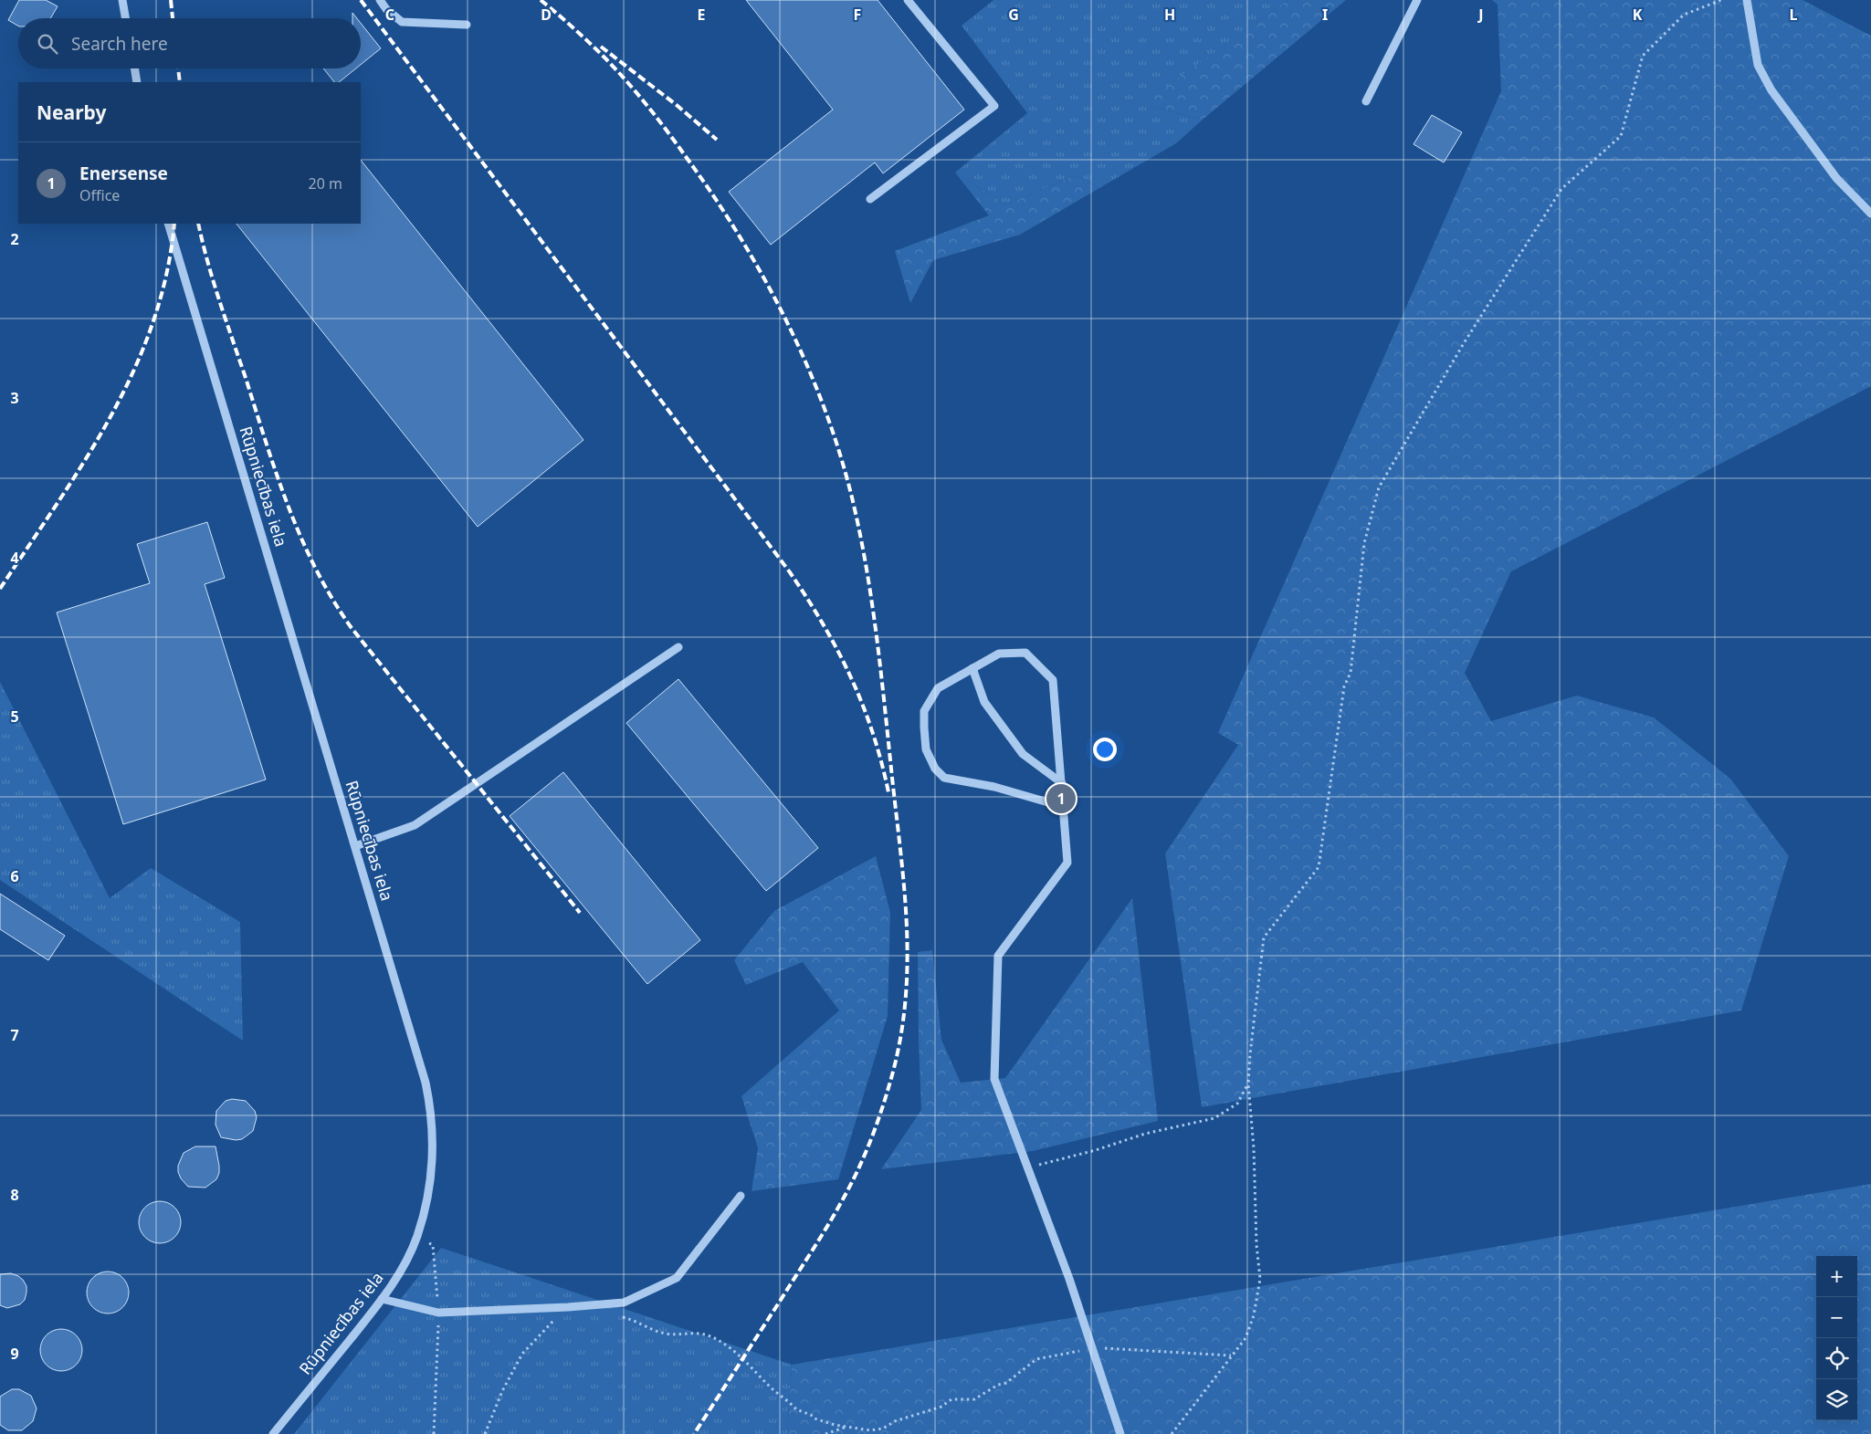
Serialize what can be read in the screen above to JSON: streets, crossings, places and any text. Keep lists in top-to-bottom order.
{
  "streets": {
    "street": ["Rūpniecības iela"]
  },
  "page": {
    "search": "Search here",
    "heading": "Nearby",
    "list": [
      {
        "mark": "1",
        "name": "Enersense",
        "note": "Office",
        "value": "20 m"
      }
    ],
    "pins": "1",
    "map_buttons": ["+", "−"]
  },
  "grid": {
    "columns": [
      "C",
      "D",
      "E",
      "F",
      "G",
      "H",
      "I",
      "J",
      "K",
      "L"
    ],
    "rows": [
      "2",
      "3",
      "4",
      "5",
      "6",
      "7",
      "8",
      "9"
    ]
  }
}
